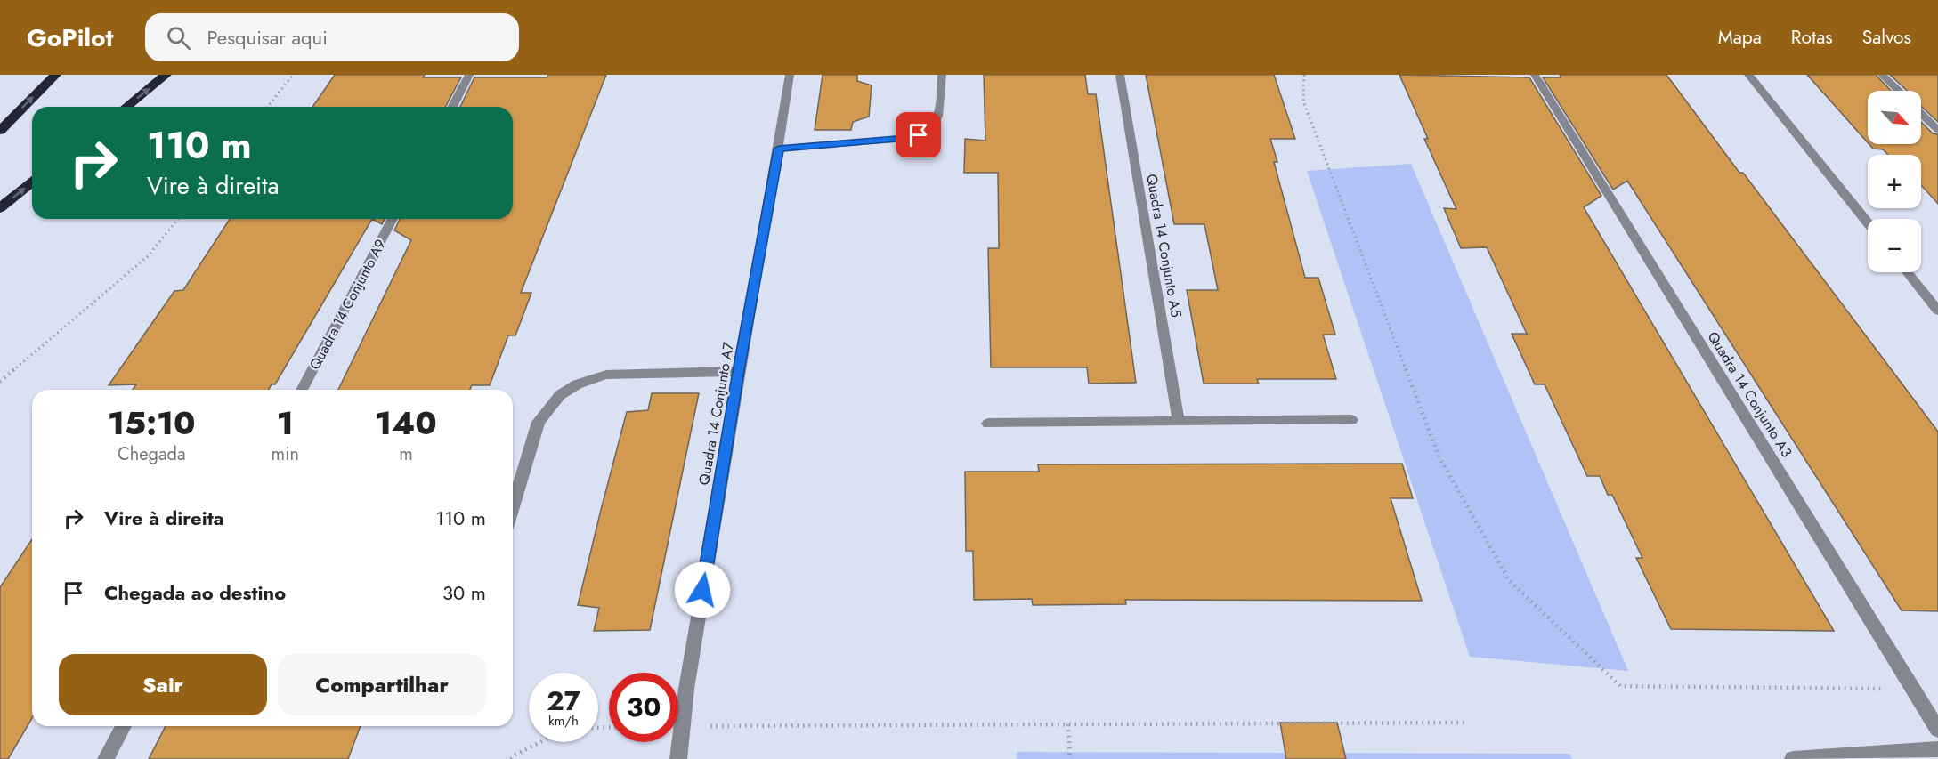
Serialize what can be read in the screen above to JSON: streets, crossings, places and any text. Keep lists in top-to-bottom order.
{
  "streets": {
    "street": [
      "Quadra 14 Conjunto A5",
      "Quadra 14 Conjunto A9",
      "Quadra 14 Conjunto A3",
      "Quadra 14 Conjunto A7"
    ]
  },
  "north": "bottom right",
  "page": {
    "header": "GoPilot",
    "search": "Pesquisar aqui",
    "nav": ["Mapa", "Rotas", "Salvos"],
    "map_buttons": ["+", "−"],
    "turn": ["110 m", "Vire à direita"],
    "eta": [
      "15:10",
      "Chegada",
      "1",
      "min",
      "140",
      "m"
    ],
    "list": [
      {
        "name": "Vire à direita",
        "value": "110 m"
      },
      {
        "name": "Chegada ao destino",
        "value": "30 m"
      }
    ],
    "buttons": ["Sair", "Compartilhar"],
    "speed": "27 km/h",
    "limit": "30"
  }
}
